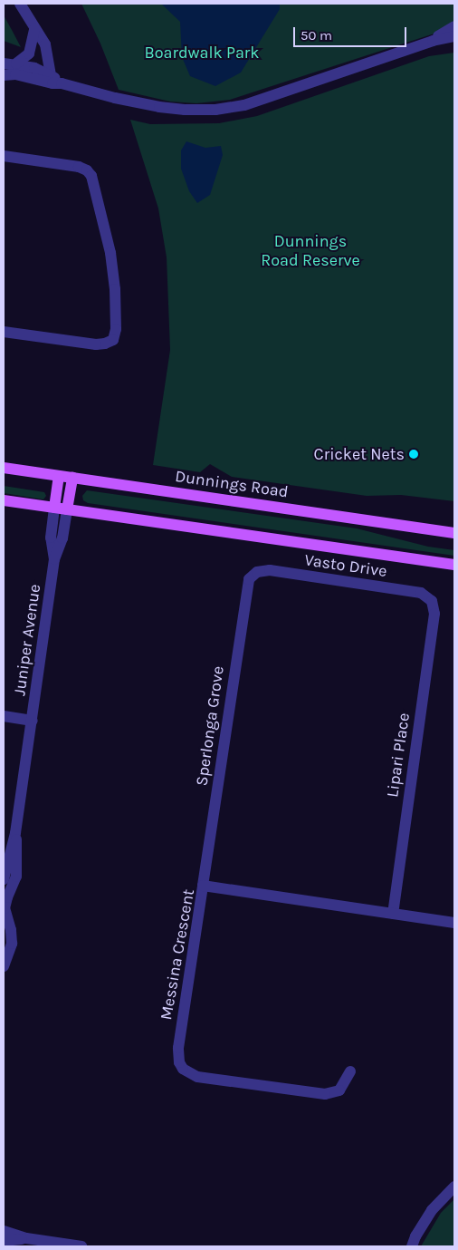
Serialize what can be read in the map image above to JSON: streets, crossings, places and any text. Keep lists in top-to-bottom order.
{
  "streets": {
    "main road": ["Dunnings Road"],
    "street": [
      "Vasto Drive",
      "Juniper Avenue",
      "Sperlonga Grove",
      "Lipari Place",
      "Messina Crescent"
    ]
  },
  "crossings": [
    ["Vasto Drive", "Sperlonga Grove"],
    ["Vasto Drive", "Lipari Place"],
    ["Sperlonga Grove", "Messina Crescent"],
    ["Lipari Place", "Messina Crescent"]
  ],
  "parks": ["Boardwalk Park", "Dunnings Road Reserve"],
  "places": ["Cricket Nets"],
  "scale_bar": "50 m"
}
